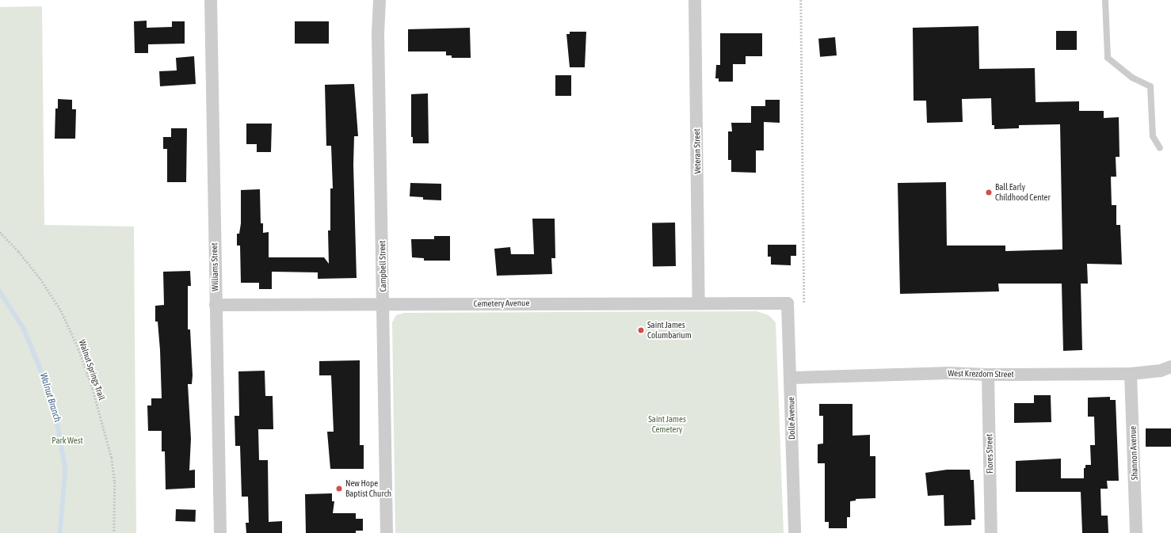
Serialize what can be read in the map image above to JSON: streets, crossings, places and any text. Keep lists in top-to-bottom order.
{
  "streets": {
    "street": [
      "Veteran Street",
      "Campbell Street",
      "Williams Street",
      "Cemetery Avenue",
      "West Krezdorn Street",
      "Dolle Avenue",
      "Shannon Avenue",
      "Flores Street"
    ],
    "path": ["Walnut Springs Trail"]
  },
  "crossings": [
    ["Veteran Street", "Cemetery Avenue"],
    ["Campbell Street", "Cemetery Avenue"],
    ["Williams Street", "Cemetery Avenue"],
    ["Cemetery Avenue", "Dolle Avenue"],
    ["West Krezdorn Street", "Dolle Avenue"],
    ["West Krezdorn Street", "Shannon Avenue"],
    ["West Krezdorn Street", "Flores Street"]
  ],
  "water": ["Walnut Branch"],
  "parks": ["Saint James Cemetery", "Park West"],
  "places": ["Ball Early Childhood Center", "Saint James Columbarium", "New Hope Baptist Church"]
}
